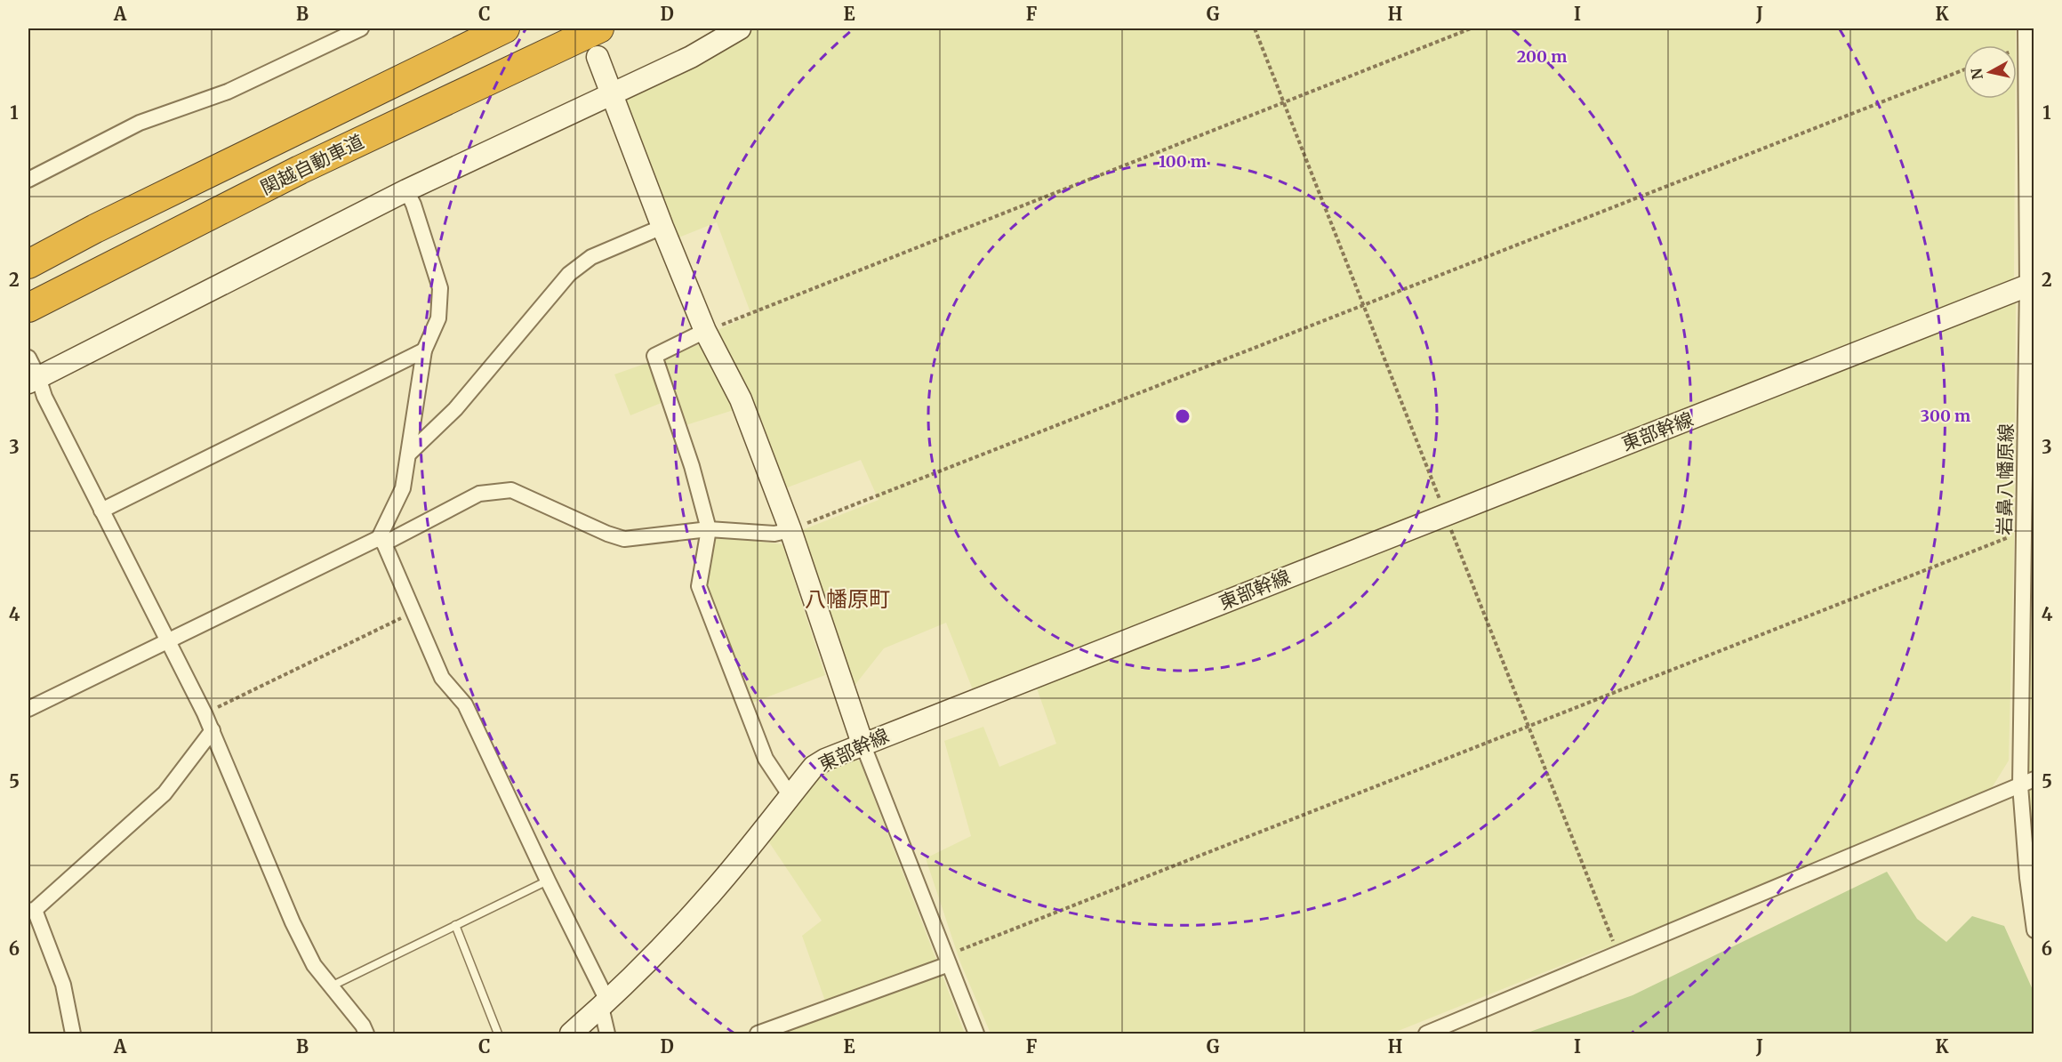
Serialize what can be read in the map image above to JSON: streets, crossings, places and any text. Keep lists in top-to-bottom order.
{
  "streets": {
    "highway": ["関越自動車道"],
    "street": ["東部幹線", "岩鼻八幡原線"]
  },
  "crossings": [
    ["東部幹線", "岩鼻八幡原線"]
  ],
  "districts": ["八幡原町"],
  "north": "left",
  "grid": {
    "columns": [
      "A",
      "B",
      "C",
      "D",
      "E",
      "F",
      "G",
      "H",
      "I",
      "J",
      "K"
    ],
    "rows": [
      "1",
      "2",
      "3",
      "4",
      "5",
      "6"
    ]
  },
  "rings": ["200 m", "100 m", "300 m"]
}
